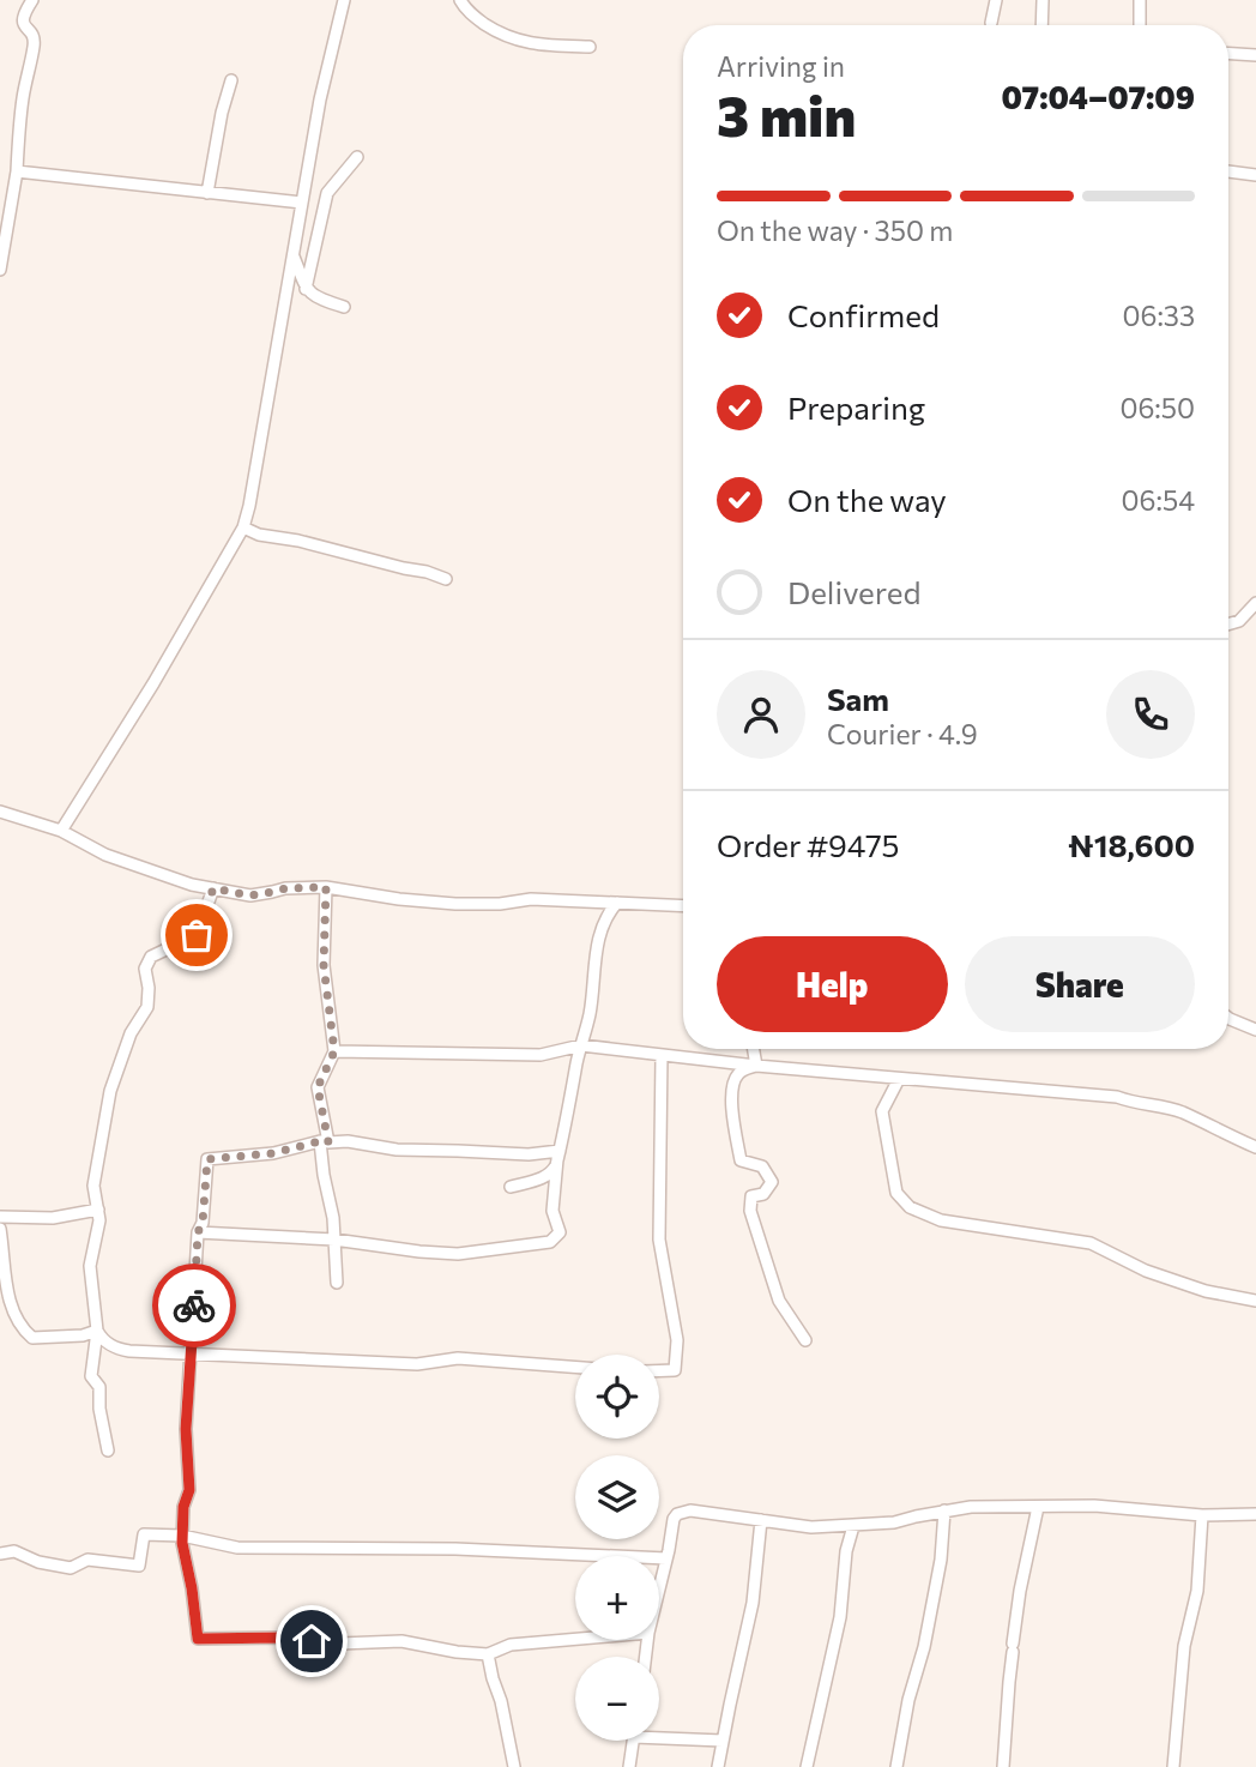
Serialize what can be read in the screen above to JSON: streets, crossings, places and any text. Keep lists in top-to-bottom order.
{
  "page": {
    "heading": ["3 min", "Arriving in", "07:04–07:09"],
    "panel": [
      "Sam",
      "Courier · 4.9",
      "Order #9475",
      "₦18,600"
    ],
    "bar": "On the way · 350 m",
    "list": [
      ["Confirmed", "06:33"],
      ["Preparing", "06:50"],
      ["On the way", "06:54"],
      "Delivered"
    ],
    "buttons": ["Help", "Share"],
    "map_buttons": ["+", "−"]
  }
}
